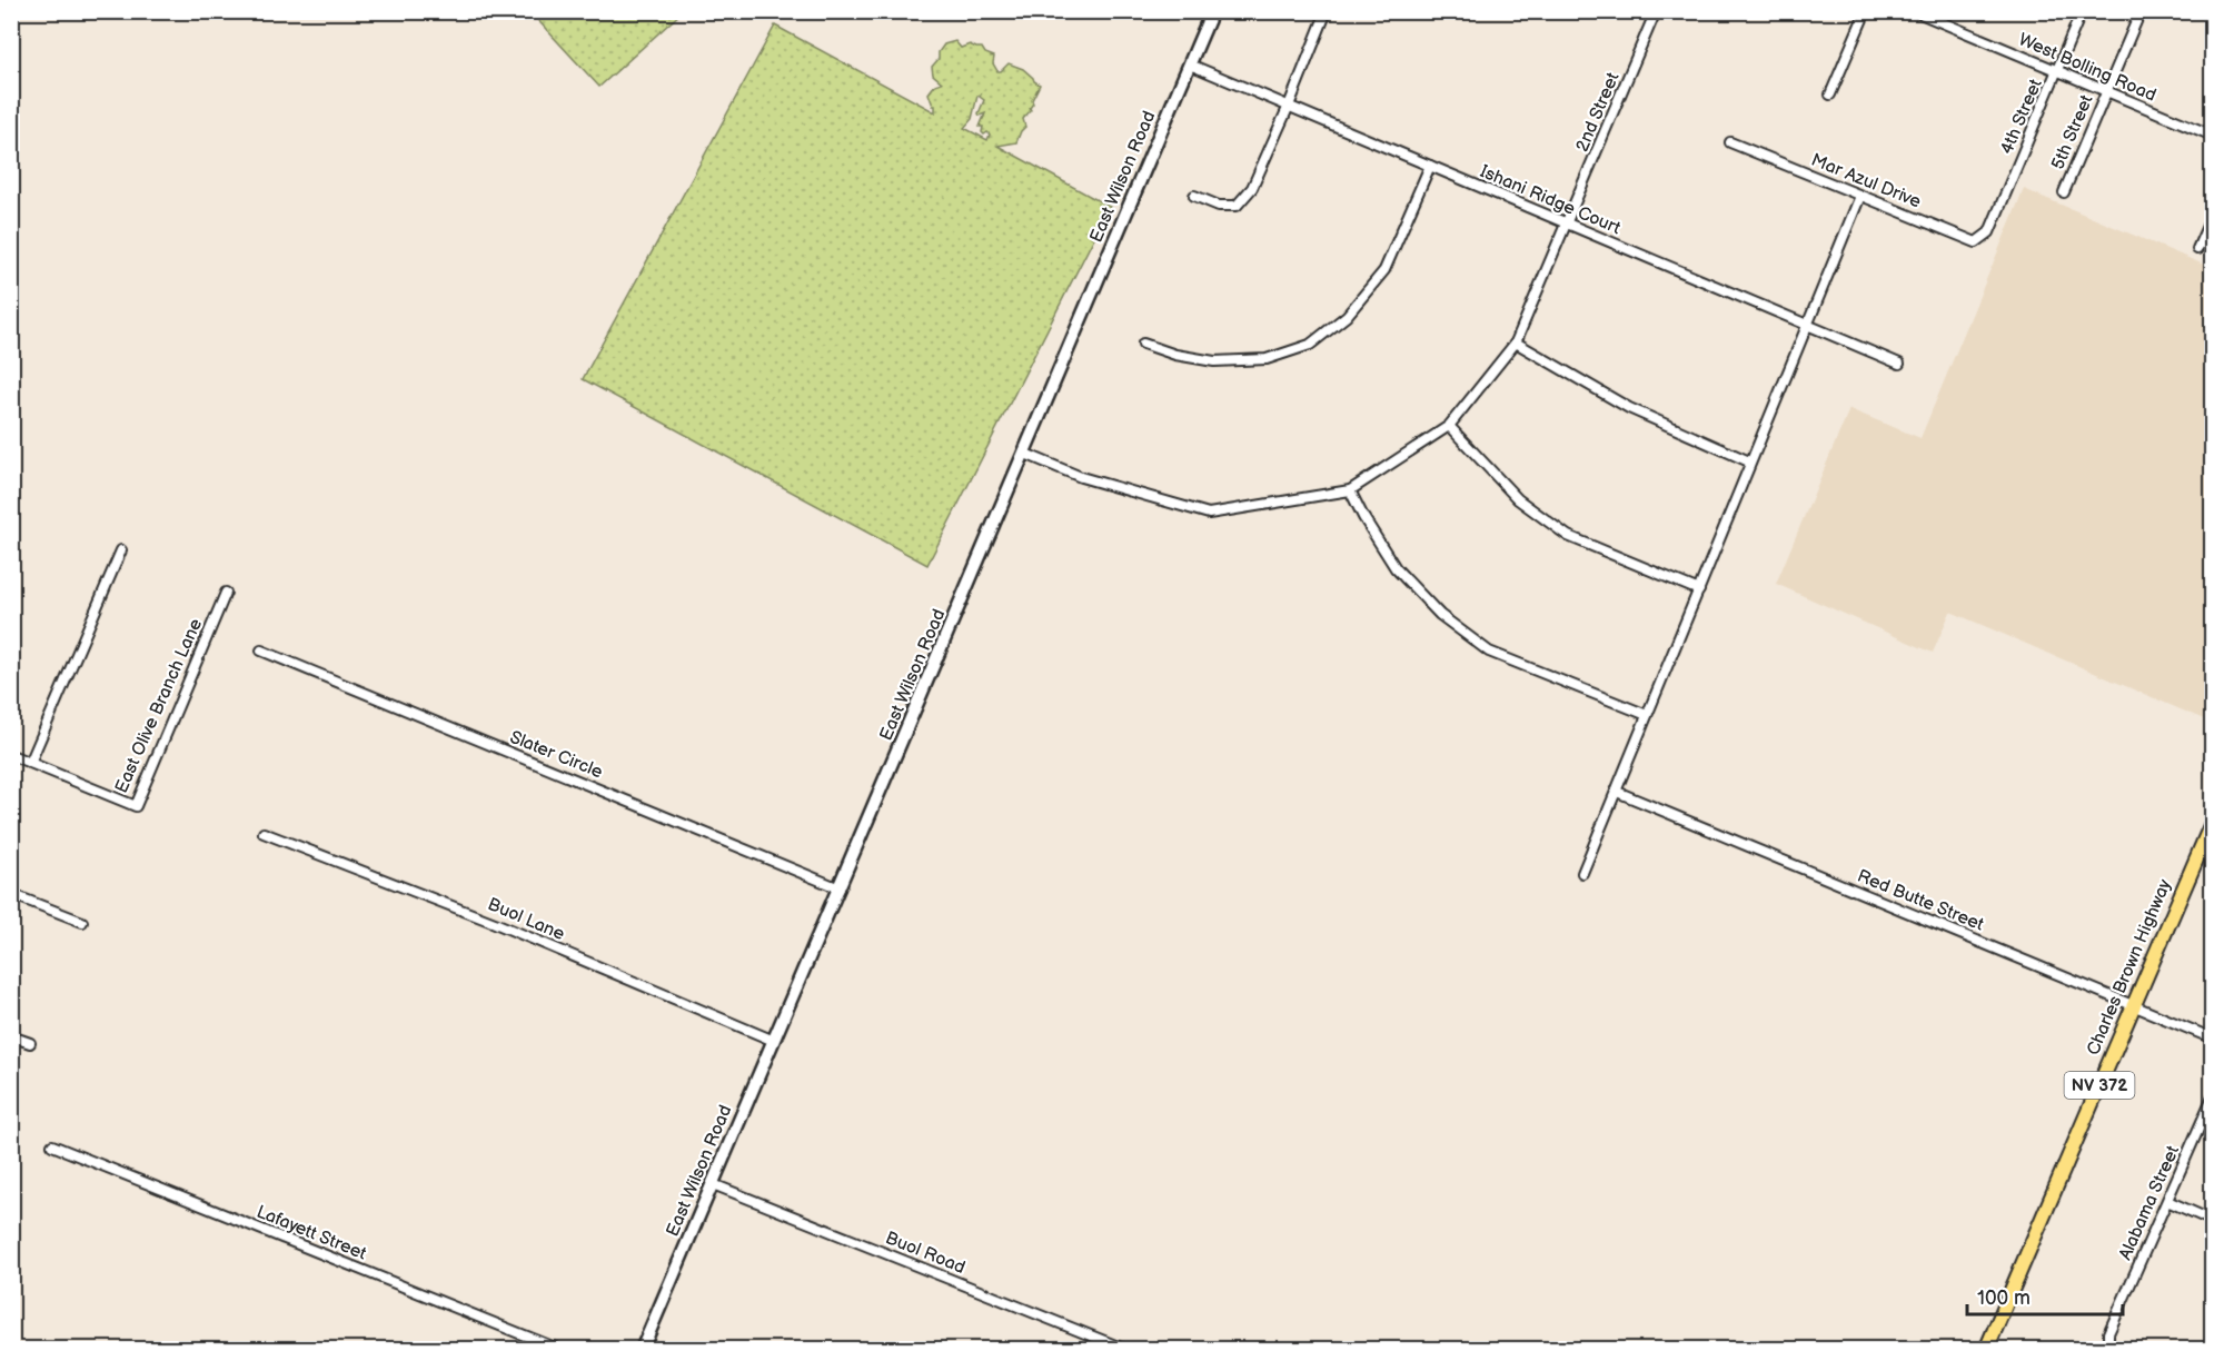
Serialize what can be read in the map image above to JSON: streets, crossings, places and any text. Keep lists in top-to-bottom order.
{
  "streets": {
    "main road": ["Charles Brown Highway", "NV 372"],
    "street": [
      "West Bolling Road",
      "2nd Street",
      "4th Street",
      "5th Street",
      "East Wilson Road",
      "Mar Azul Drive",
      "Ishani Ridge Court",
      "East Olive Branch Lane",
      "Slater Circle",
      "Red Butte Street",
      "Buol Lane",
      "Alabama Street",
      "Lafayett Street",
      "Buol Road"
    ]
  },
  "crossings": [
    ["West Bolling Road", "4th Street"],
    ["West Bolling Road", "5th Street"],
    ["2nd Street", "Ishani Ridge Court"],
    ["4th Street", "Mar Azul Drive"],
    ["East Wilson Road", "Ishani Ridge Court"],
    ["East Wilson Road", "Slater Circle"],
    ["East Wilson Road", "Buol Lane"],
    ["East Wilson Road", "Buol Road"],
    ["Red Butte Street", "Charles Brown Highway"]
  ],
  "scale_bar": "100 m"
}
